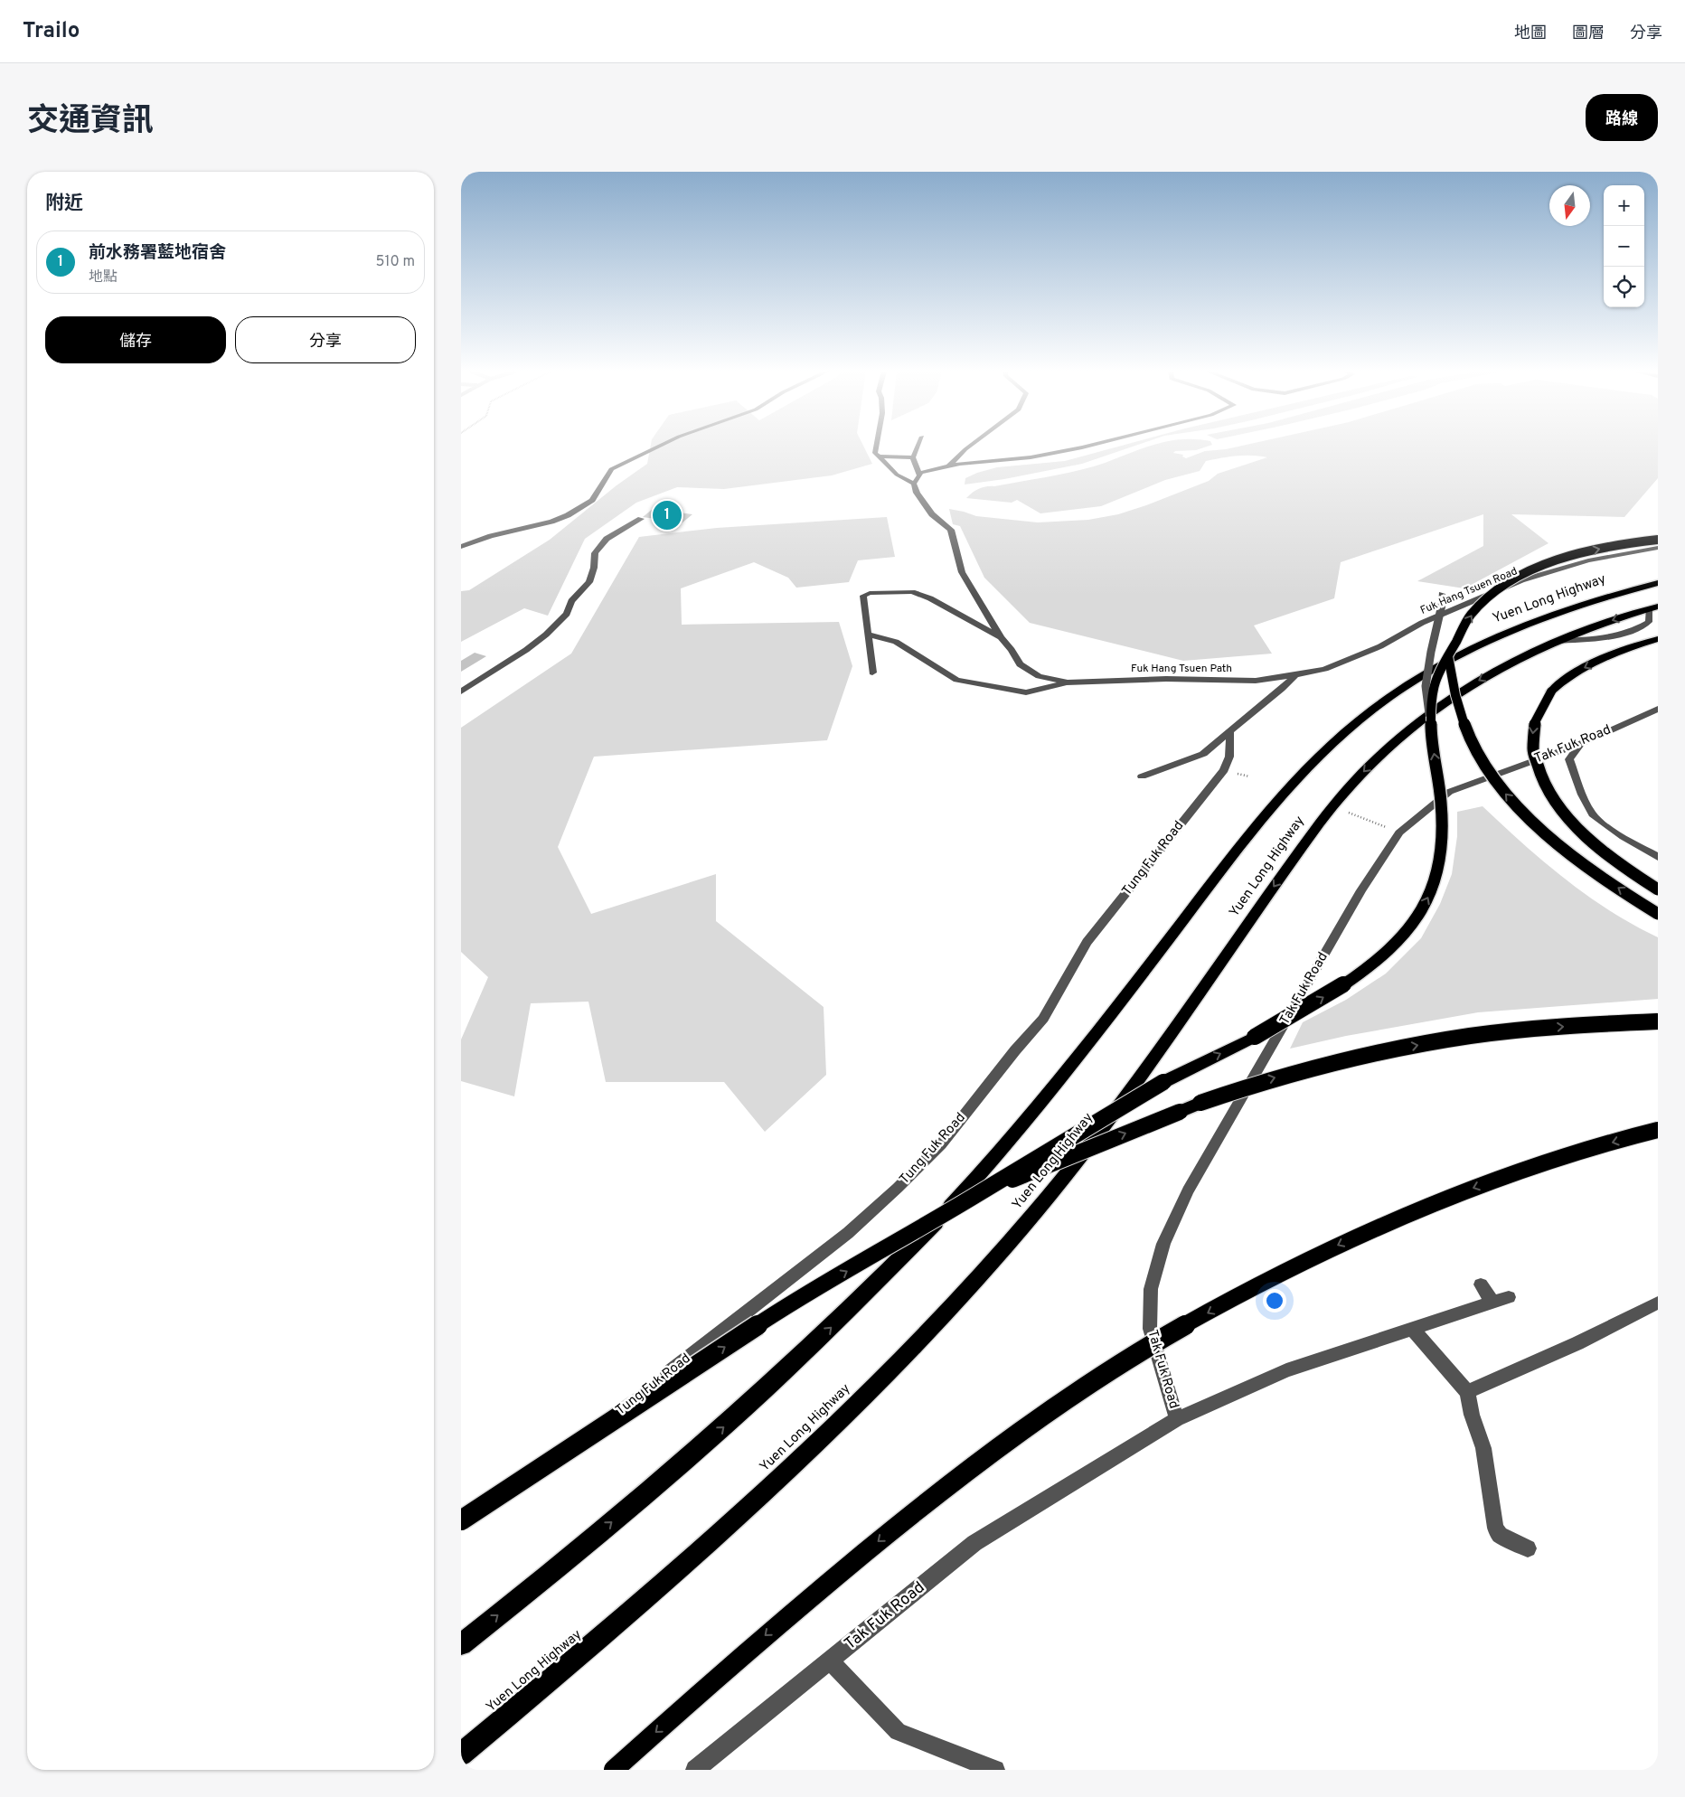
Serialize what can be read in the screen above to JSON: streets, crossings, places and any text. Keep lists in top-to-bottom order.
{
  "streets": {
    "highway": ["Yuen Long Highway"],
    "street": [
      "Fuk Hang Tsuen Road",
      "Fuk Hang Tsuen Path",
      "Tak Fuk Road",
      "Tung Fuk Road"
    ]
  },
  "crossings": [
    ["Fuk Hang Tsuen Road", "Fuk Hang Tsuen Path"]
  ],
  "north": "bottom",
  "page": {
    "header": "Trailo",
    "nav": ["地圖", "圖層", "分享"],
    "title": "交通資訊",
    "buttons": [
      "路線",
      ["儲存", "分享"]
    ],
    "heading": "附近",
    "map_buttons": ["+", "−"],
    "list": [
      {
        "mark": "1",
        "name": "前水務署藍地宿舍",
        "note": "地點",
        "value": "510 m"
      }
    ],
    "pins": "1"
  }
}
